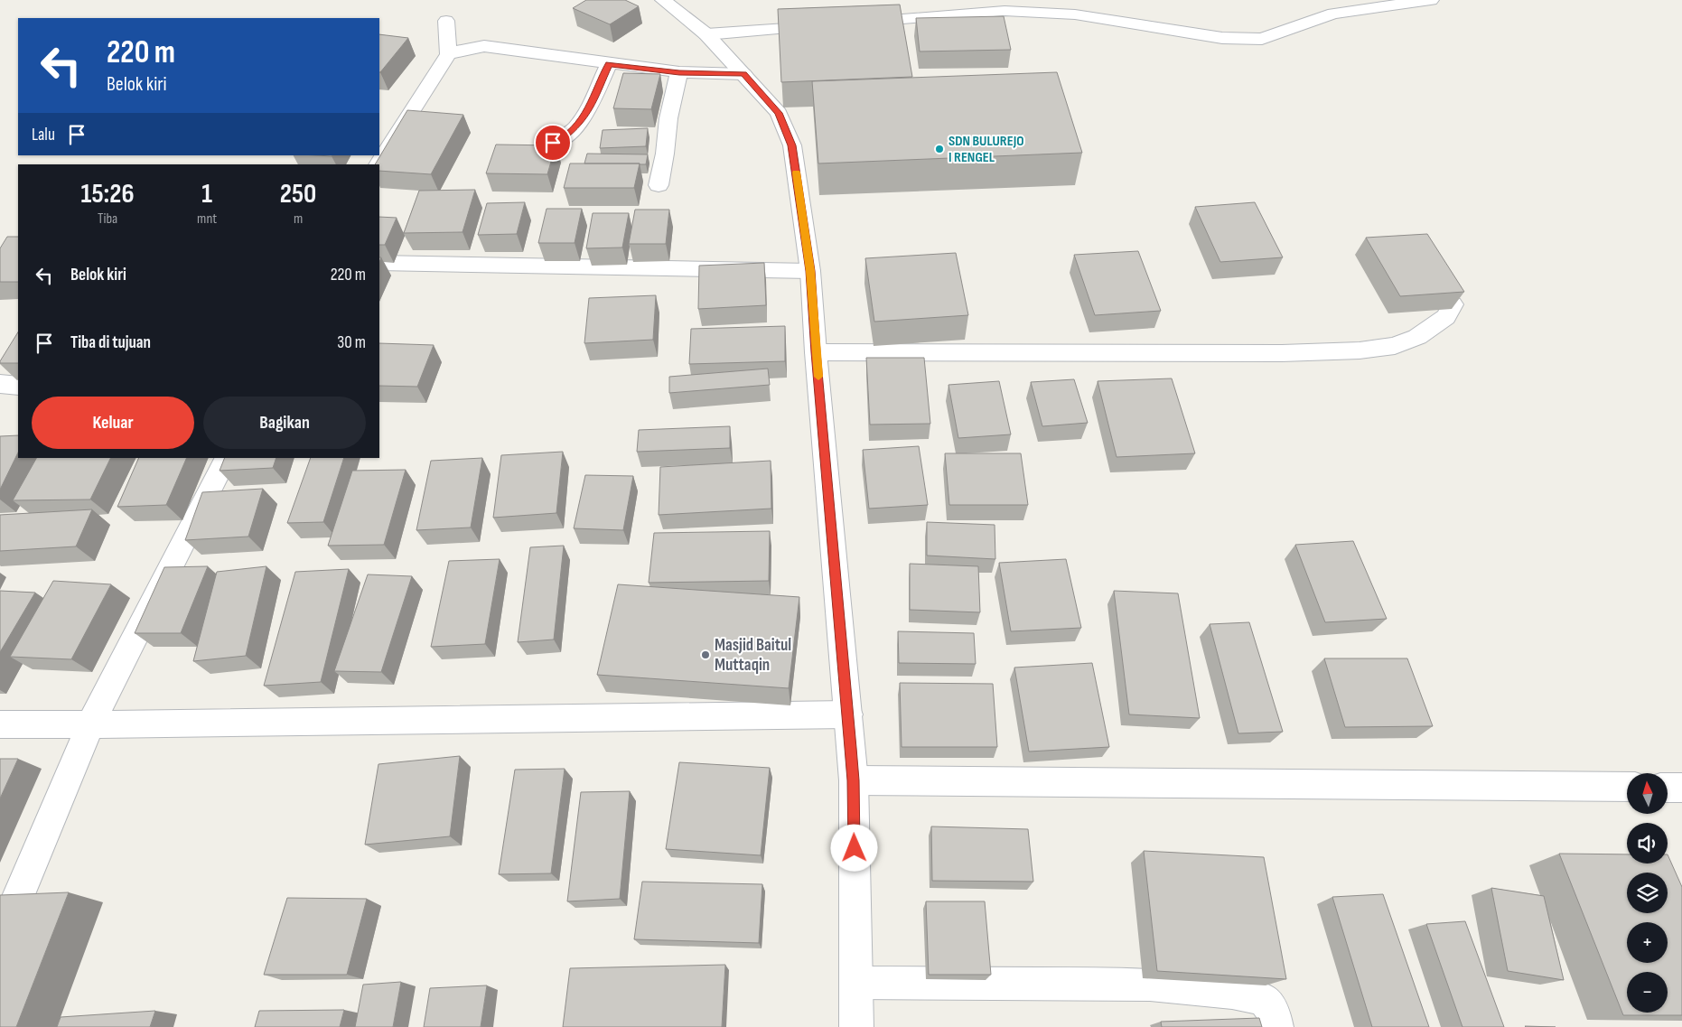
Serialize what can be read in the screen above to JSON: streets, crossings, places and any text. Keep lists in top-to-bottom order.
{
  "places": ["SDN BULUREJO I RENGEL", "Masjid Baitul Muttaqin"],
  "north": "top",
  "page": {
    "turn": ["220 m", "Belok kiri"],
    "then": "Lalu",
    "eta": [
      "15:26",
      "Tiba",
      "1",
      "mnt",
      "250",
      "m"
    ],
    "list": [
      {
        "name": "Belok kiri",
        "value": "220 m"
      },
      {
        "name": "Tiba di tujuan",
        "value": "30 m"
      }
    ],
    "buttons": ["Keluar", "Bagikan"],
    "map_buttons": ["+", "−"]
  }
}
